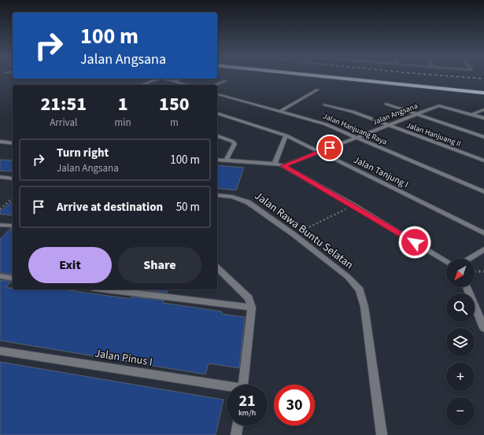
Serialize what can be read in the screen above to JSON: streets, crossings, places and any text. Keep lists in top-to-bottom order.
{
  "streets": {
    "street": [
      "Jalan Angsana",
      "Jalan Hanjuang Raya",
      "Jalan Hanjuang II",
      "Jalan Tanjung I",
      "Jalan Rawa Buntu Selatan",
      "Jalan Pinus I"
    ]
  },
  "crossings": [
    ["Jalan Angsana", "Jalan Hanjuang Raya"],
    ["Jalan Angsana", "Jalan Hanjuang II"],
    ["Jalan Angsana", "Jalan Tanjung I"]
  ],
  "north": "bottom left",
  "page": {
    "turn": ["100 m", "Jalan Angsana"],
    "eta": [
      "21:51",
      "Arrival",
      "1",
      "min",
      "150",
      "m"
    ],
    "list": [
      {
        "name": "Turn right",
        "note": "Jalan Angsana",
        "value": "100 m"
      },
      {
        "name": "Arrive at destination",
        "value": "50 m"
      }
    ],
    "buttons": ["Exit", "Share"],
    "map_buttons": ["+", "−"],
    "speed": "21 km/h",
    "limit": "30"
  }
}
